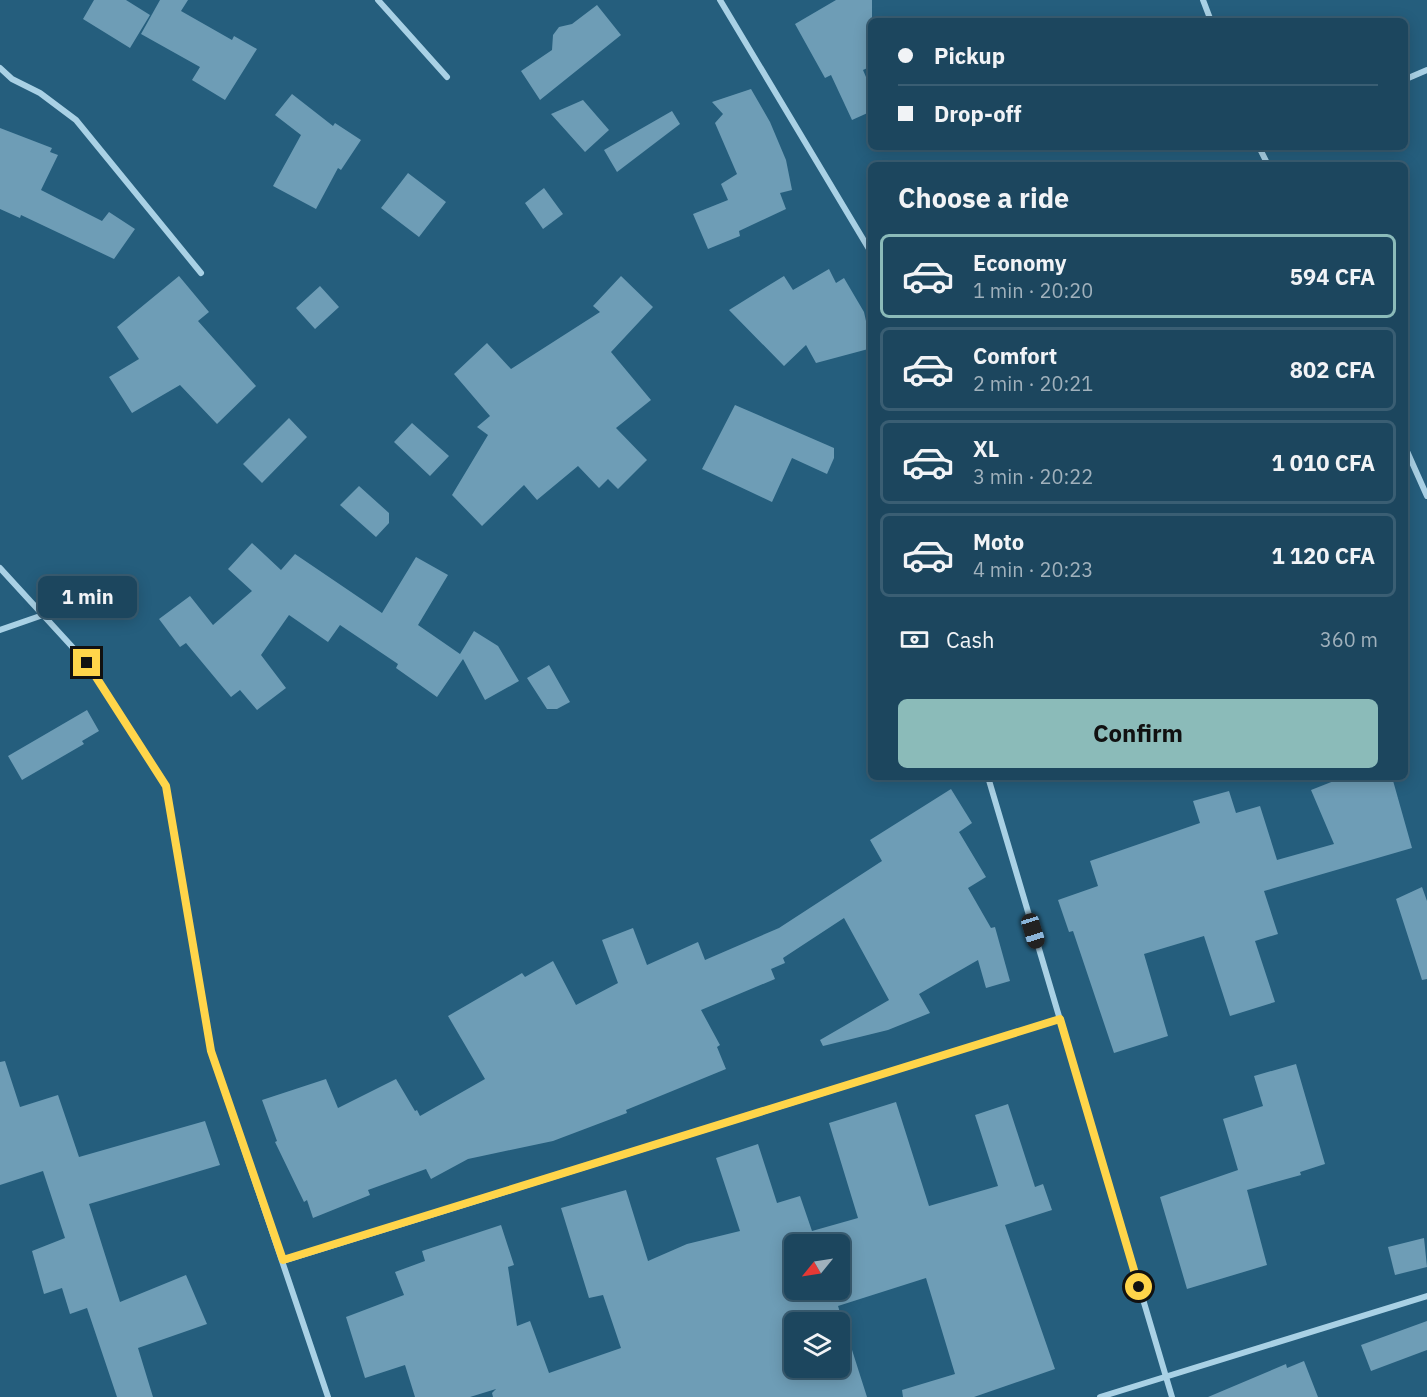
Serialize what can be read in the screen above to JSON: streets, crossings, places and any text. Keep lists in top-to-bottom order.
{
  "north": "bottom left",
  "page": {
    "banner": ["Pickup", "Drop-off"],
    "heading": "Choose a ride",
    "list": [
      {
        "name": "Economy",
        "note": "1 min · 20:20",
        "value": "594 CFA"
      },
      {
        "name": "Comfort",
        "note": "2 min · 20:21",
        "value": "802 CFA"
      },
      {
        "name": "XL",
        "note": "3 min · 20:22",
        "value": "1 010 CFA"
      },
      {
        "name": "Moto",
        "note": "4 min · 20:23",
        "value": "1 120 CFA"
      }
    ],
    "bubble": "1 min",
    "pay": ["Cash", "360 m"],
    "buttons": "Confirm"
  }
}
